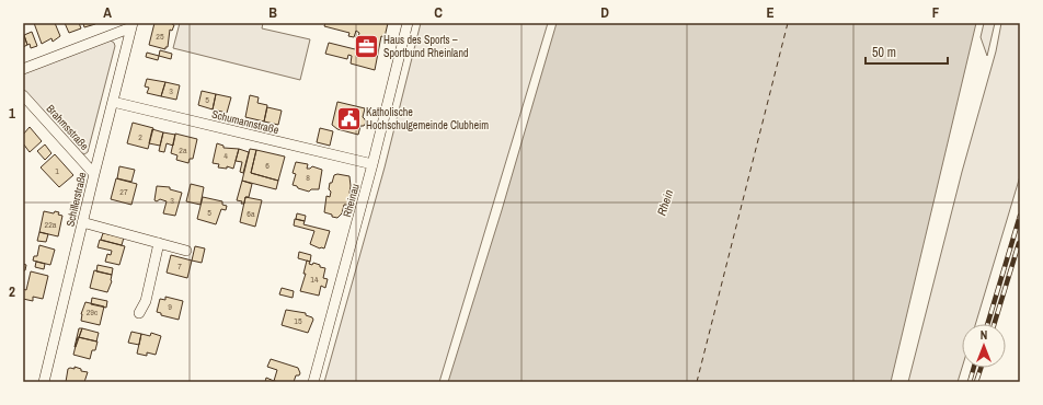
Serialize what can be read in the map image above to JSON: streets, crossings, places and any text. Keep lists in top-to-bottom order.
{
  "streets": {
    "street": [
      "Schumannstraße",
      "Brahmsstraße",
      "Schillerstraße",
      "Rheinau"
    ]
  },
  "crossings": [
    ["Schumannstraße", "Schillerstraße"],
    ["Schumannstraße", "Rheinau"],
    ["Brahmsstraße", "Schillerstraße"]
  ],
  "water": ["Rhein"],
  "places": {
    "office": ["Haus des Sports – Sportbund Rheinland"],
    "public building": ["Katholische Hochschulgemeinde Clubheim"]
  },
  "house_numbers": [
    "25",
    "3",
    "5",
    "2",
    "2a",
    "4",
    "6",
    "1",
    "8",
    "27",
    "3",
    "5",
    "6a",
    "22a",
    "7",
    "14",
    "9",
    "29c",
    "15"
  ],
  "scale_bar": "50 m",
  "north": "top",
  "grid": {
    "columns": [
      "A",
      "B",
      "C",
      "D",
      "E",
      "F"
    ],
    "rows": ["1", "2"]
  }
}
